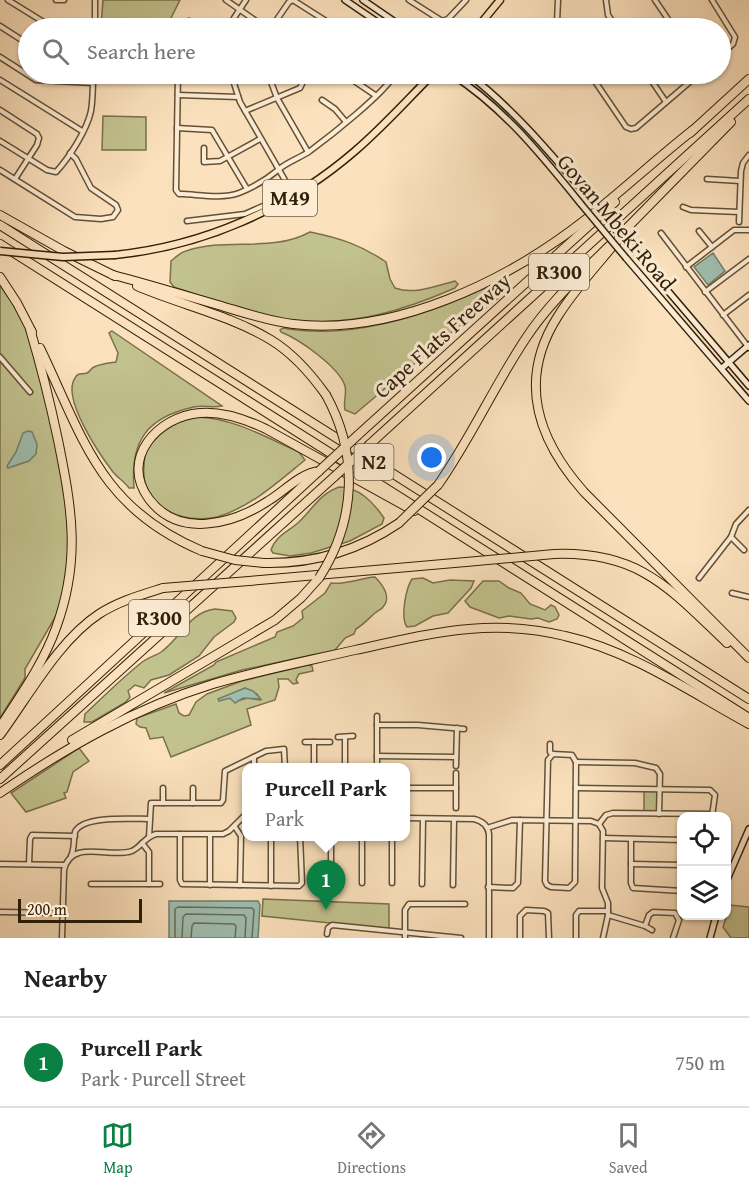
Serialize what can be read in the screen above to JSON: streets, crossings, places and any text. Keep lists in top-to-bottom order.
{
  "streets": {
    "highway": ["R300", "Cape Flats Freeway", "N2"],
    "main road": ["M49", "Govan Mbeki Road"]
  },
  "crossings": [
    ["R300", "Cape Flats Freeway"]
  ],
  "scale_bar": "200 m",
  "page": {
    "search": "Search here",
    "popup": ["Purcell Park", "Park"],
    "pins": "1",
    "scale": "200 m",
    "heading": "Nearby",
    "list": [
      {
        "mark": "1",
        "name": "Purcell Park",
        "note": "Park · Purcell Street",
        "value": "750 m"
      }
    ],
    "nav": ["Map", "Directions", "Saved"]
  }
}
